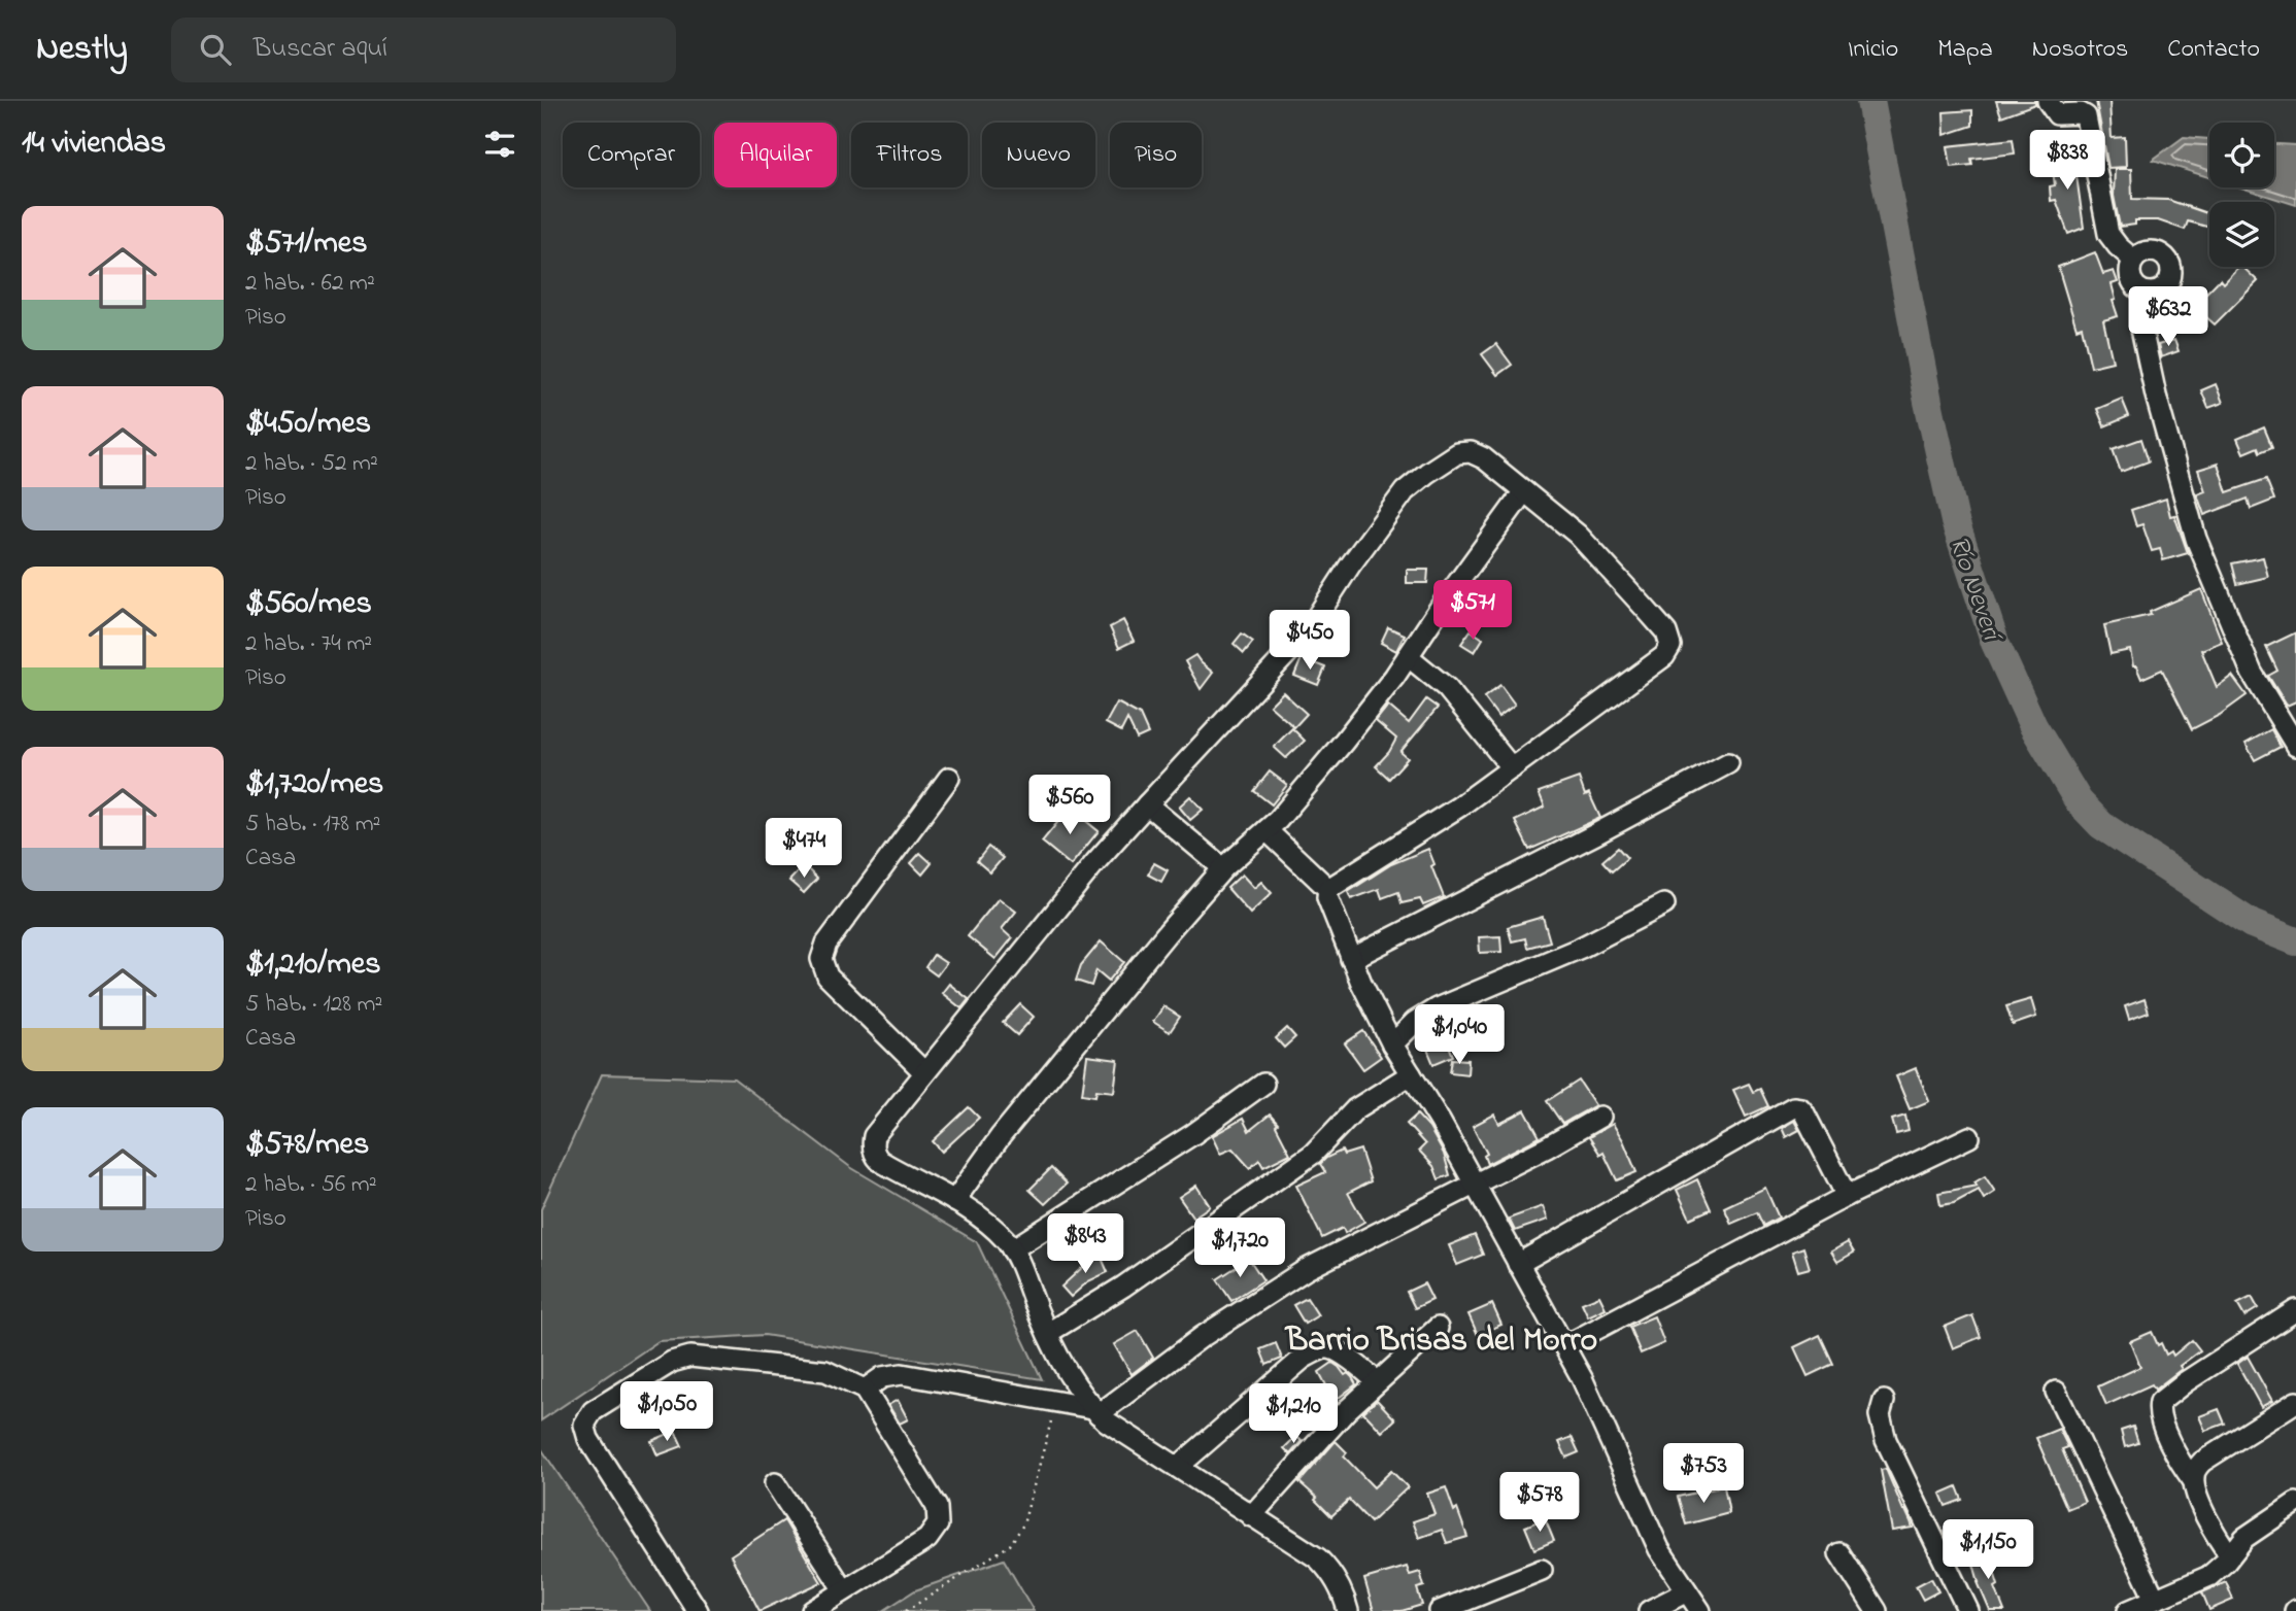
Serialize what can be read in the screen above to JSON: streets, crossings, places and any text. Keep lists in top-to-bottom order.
{
  "districts": ["Barrio Brisas del Morro"],
  "water": ["Río Neverí"],
  "page": {
    "header": "Nestly",
    "search": "Buscar aquí",
    "nav": [
      "Inicio",
      "Mapa",
      "Nosotros",
      "Contacto"
    ],
    "heading": "14 viviendas",
    "chip": [
      "Comprar",
      "Alquilar",
      "Filtros",
      "Nuevo",
      "Piso"
    ],
    "price": [
      "$838",
      "$632",
      "$571",
      "$450",
      "$560",
      "$474",
      "$1,040",
      "$843",
      "$1,720",
      "$1,050",
      "$1,210",
      "$753",
      "$578",
      "$1,150"
    ],
    "list": [
      {
        "name": "$571/mes",
        "note": "2 hab. · 62 m² · Piso"
      },
      {
        "name": "$450/mes",
        "note": "2 hab. · 52 m² · Piso"
      },
      {
        "name": "$560/mes",
        "note": "2 hab. · 74 m² · Piso"
      },
      {
        "name": "$1,720/mes",
        "note": "5 hab. · 178 m² · Casa"
      },
      {
        "name": "$1,210/mes",
        "note": "5 hab. · 128 m² · Casa"
      },
      {
        "name": "$578/mes",
        "note": "2 hab. · 56 m² · Piso"
      }
    ]
  }
}
